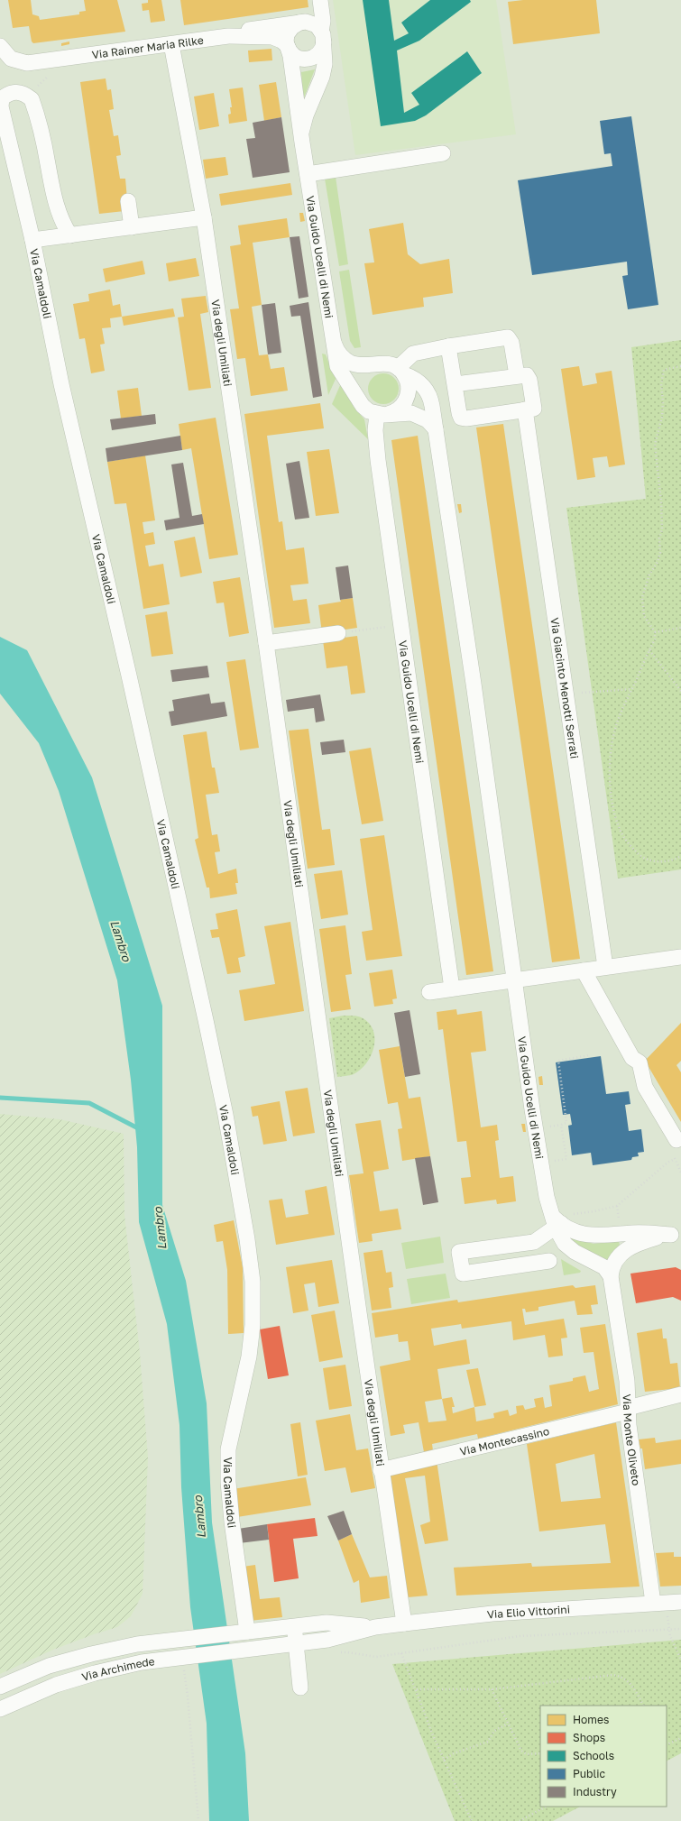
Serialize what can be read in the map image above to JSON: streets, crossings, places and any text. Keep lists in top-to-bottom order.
{
  "streets": {
    "street": [
      "Via Rainer Maria Rilke",
      "Via Guido Ucelli di Nemi",
      "Via Camaldoli",
      "Via degli Umiliati",
      "Via Giacinto Menotti Serrati",
      "Via Monte Oliveto",
      "Via Montecassino",
      "Via Elio Vittorini",
      "Via Archimede"
    ]
  },
  "crossings": [
    ["Via Rainer Maria Rilke", "Via Guido Ucelli di Nemi"],
    ["Via Rainer Maria Rilke", "Via degli Umiliati"],
    ["Via Guido Ucelli di Nemi", "Via Monte Oliveto"],
    ["Via Camaldoli", "Via Elio Vittorini"],
    ["Via Camaldoli", "Via Archimede"],
    ["Via degli Umiliati", "Via Montecassino"],
    ["Via degli Umiliati", "Via Elio Vittorini"],
    ["Via Monte Oliveto", "Via Montecassino"],
    ["Via Monte Oliveto", "Via Elio Vittorini"],
    ["Via Elio Vittorini", "Via Archimede"]
  ],
  "water": ["Lambro"],
  "legend": [
    "Homes",
    "Shops",
    "Schools",
    "Public",
    "Industry"
  ]
}
